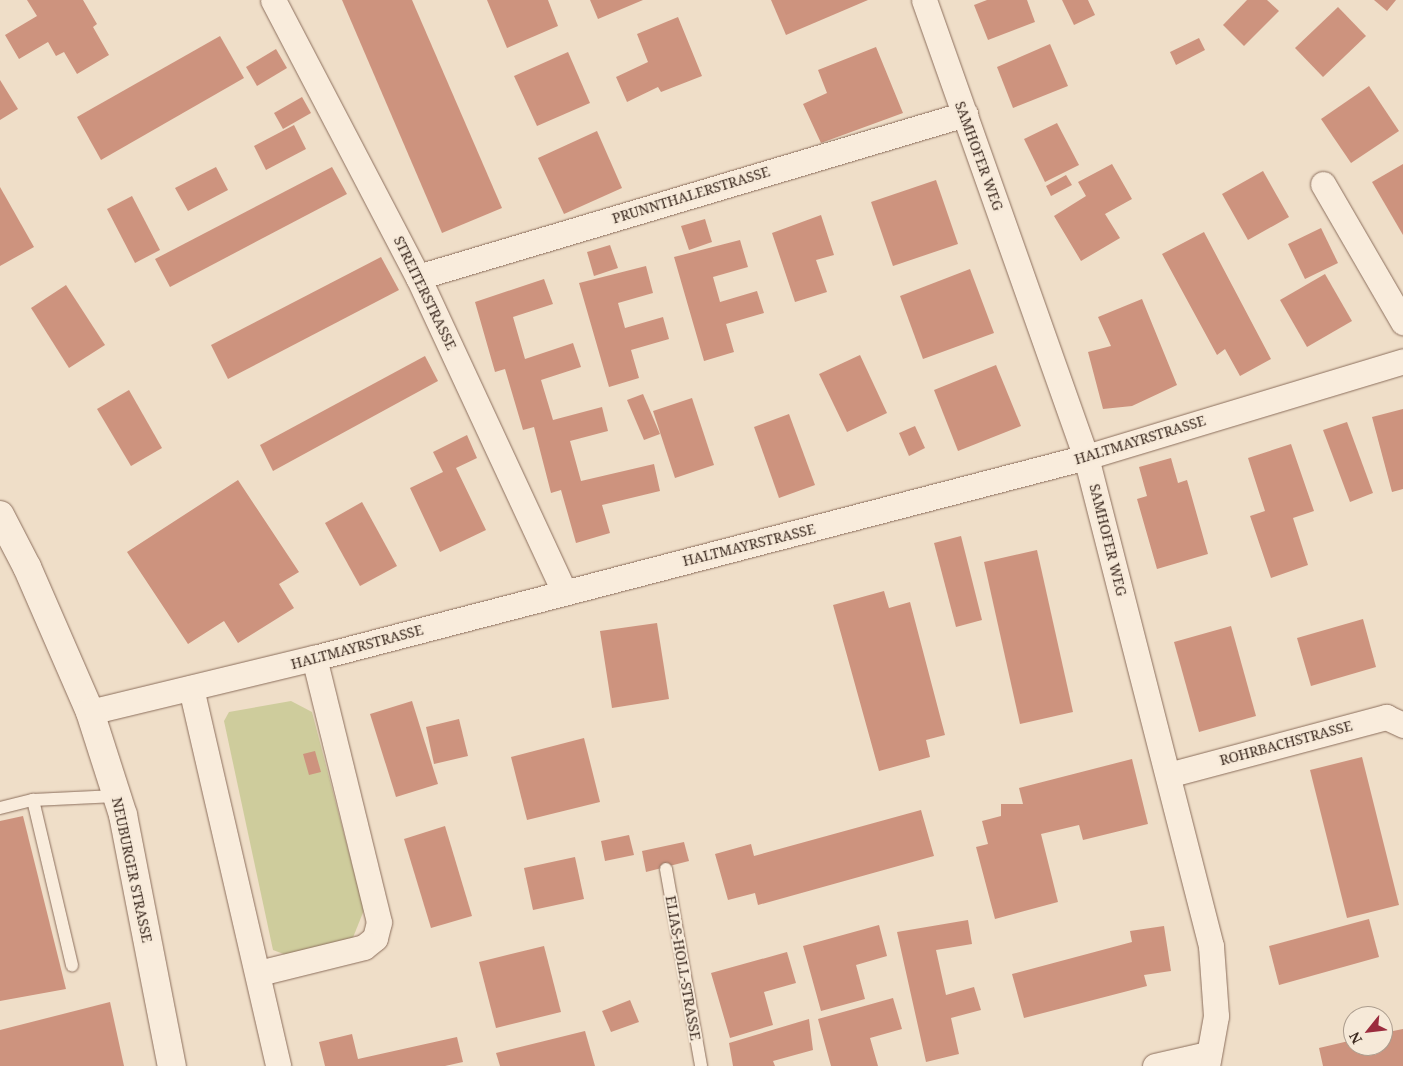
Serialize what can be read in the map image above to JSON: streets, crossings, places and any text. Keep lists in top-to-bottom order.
{
  "streets": {
    "main road": ["NEUBURGER STRASSE"],
    "street": [
      "SAMHOFER WEG",
      "PRUNNTHALERSTRASSE",
      "STREITERSTRASSE",
      "HALTMAYRSTRASSE",
      "ROHRBACHSTRASSE"
    ],
    "lane": ["ELIAS-HOLL-STRASSE"]
  },
  "crossings": [
    ["SAMHOFER WEG", "PRUNNTHALERSTRASSE"],
    ["SAMHOFER WEG", "HALTMAYRSTRASSE"],
    ["SAMHOFER WEG", "ROHRBACHSTRASSE"],
    ["PRUNNTHALERSTRASSE", "STREITERSTRASSE"],
    ["STREITERSTRASSE", "HALTMAYRSTRASSE"],
    ["HALTMAYRSTRASSE", "NEUBURGER STRASSE"]
  ],
  "north": "bottom left"
}
